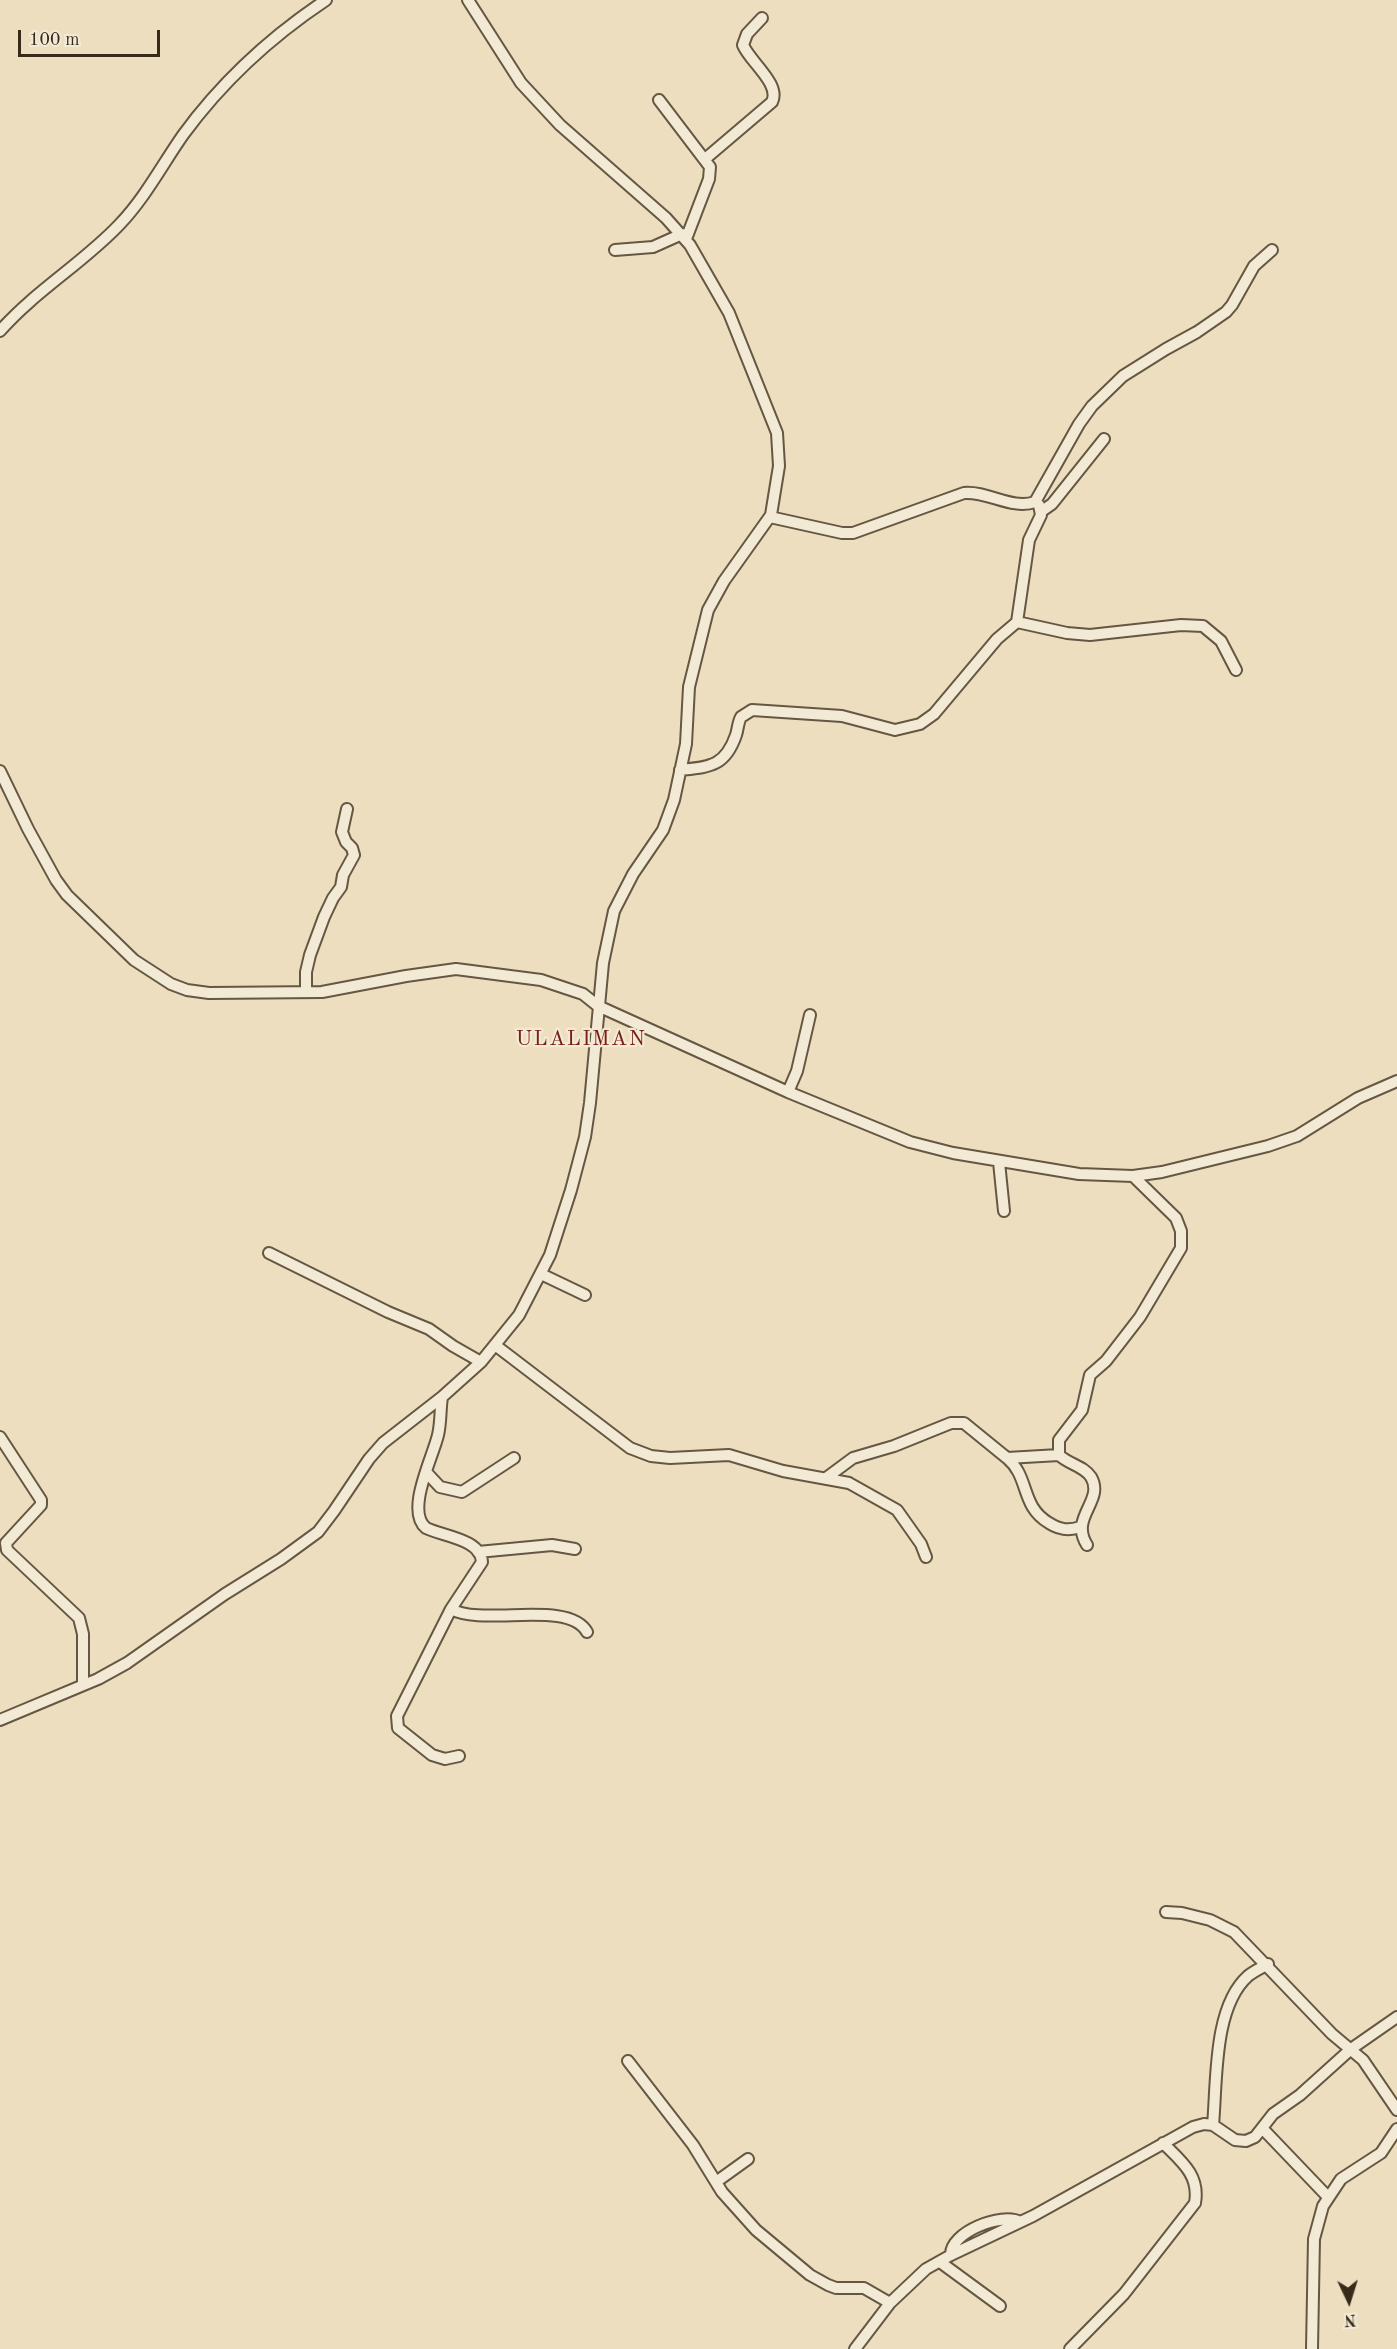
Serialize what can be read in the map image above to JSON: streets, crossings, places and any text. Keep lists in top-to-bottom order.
{
  "districts": ["ULALIMAN"],
  "scale_bar": "100 m",
  "north": "bottom"
}
